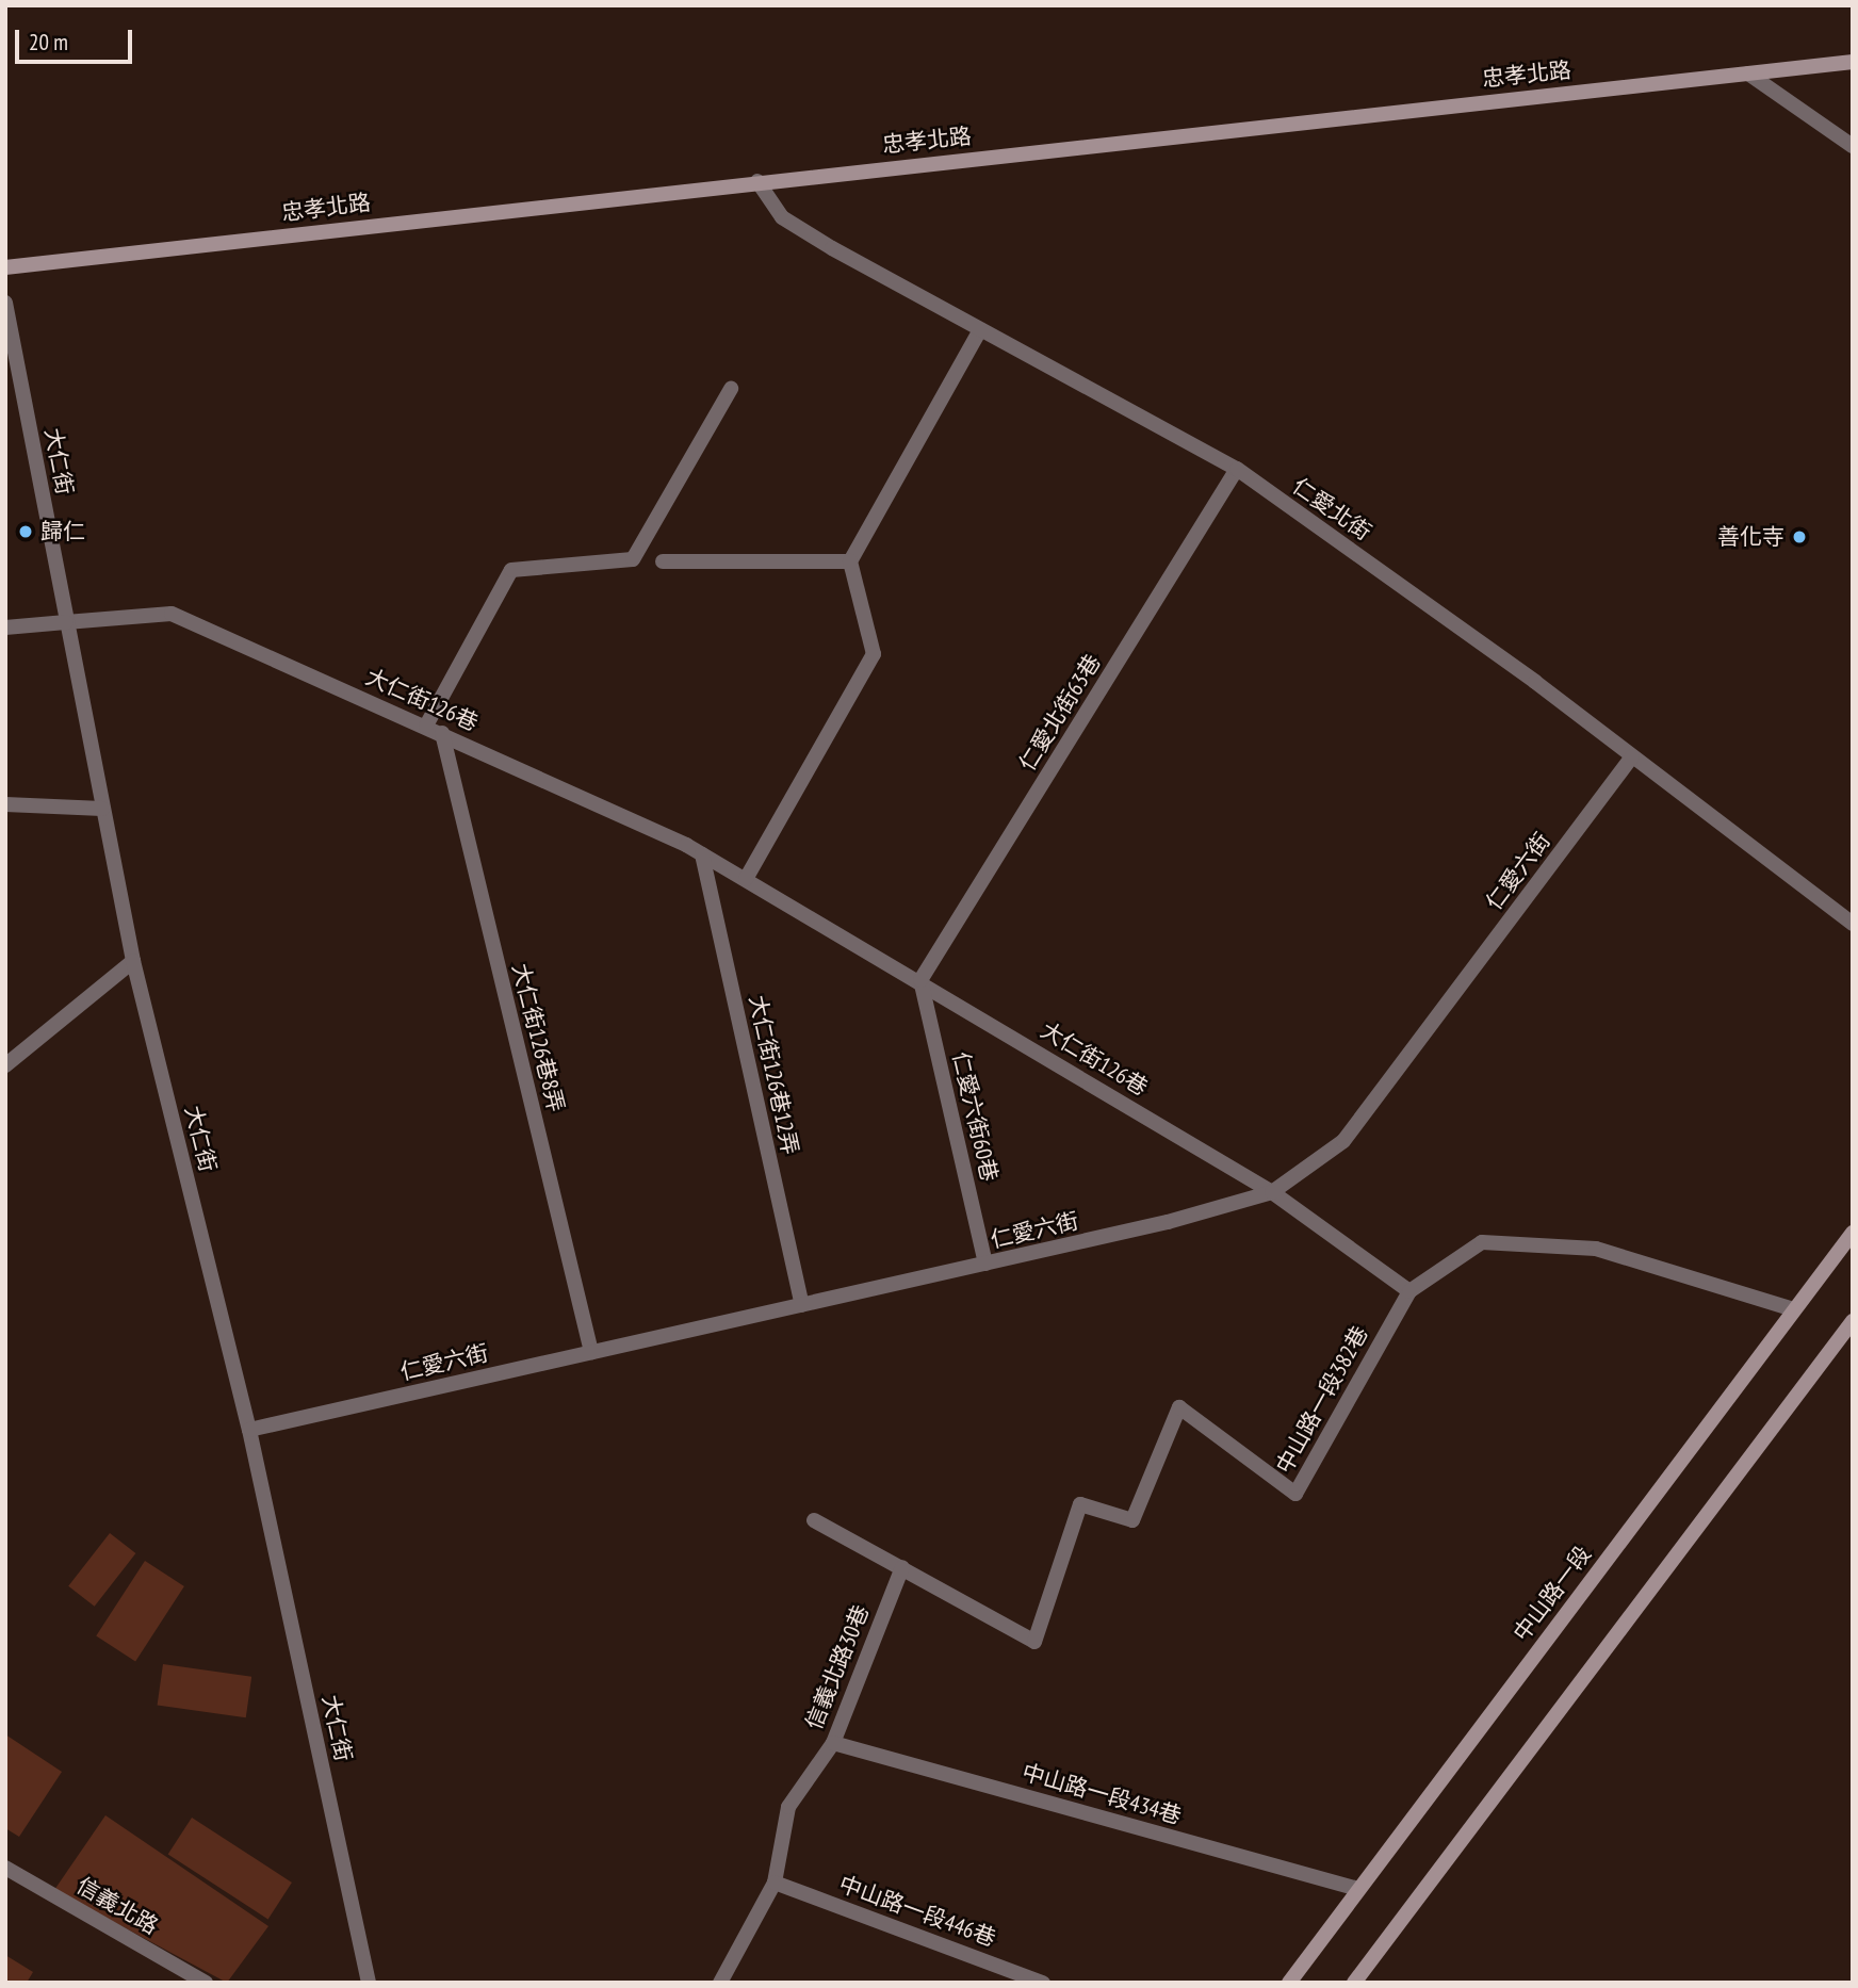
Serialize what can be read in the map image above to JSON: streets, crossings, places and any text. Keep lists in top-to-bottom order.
{
  "streets": {
    "main road": ["忠孝北路", "中山路一段"],
    "street": [
      "大仁街",
      "仁愛北街",
      "大仁街126巷",
      "仁愛北街63巷",
      "仁愛六街",
      "大仁街126巷8弄",
      "大仁街126巷12弄",
      "仁愛六街60巷",
      "中山路一段382巷",
      "信義北路30巷",
      "中山路一段434巷",
      "信義北路",
      "中山路一段446巷"
    ]
  },
  "crossings": [
    ["忠孝北路", "仁愛北街"],
    ["大仁街", "大仁街126巷"],
    ["大仁街", "仁愛六街"],
    ["仁愛北街", "仁愛北街63巷"],
    ["仁愛北街", "仁愛六街"],
    ["大仁街126巷", "仁愛北街63巷"],
    ["大仁街126巷", "仁愛六街"],
    ["大仁街126巷", "大仁街126巷8弄"],
    ["大仁街126巷", "大仁街126巷12弄"],
    ["大仁街126巷", "仁愛六街60巷"],
    ["大仁街126巷", "中山路一段382巷"],
    ["仁愛北街63巷", "仁愛六街60巷"],
    ["仁愛六街", "大仁街126巷8弄"],
    ["仁愛六街", "大仁街126巷12弄"],
    ["仁愛六街", "仁愛六街60巷"],
    ["中山路一段382巷", "中山路一段"],
    ["中山路一段382巷", "信義北路30巷"],
    ["中山路一段", "中山路一段434巷"],
    ["信義北路30巷", "中山路一段434巷"],
    ["信義北路30巷", "中山路一段446巷"]
  ],
  "places": ["歸仁", "善化寺"],
  "scale_bar": "20 m"
}
